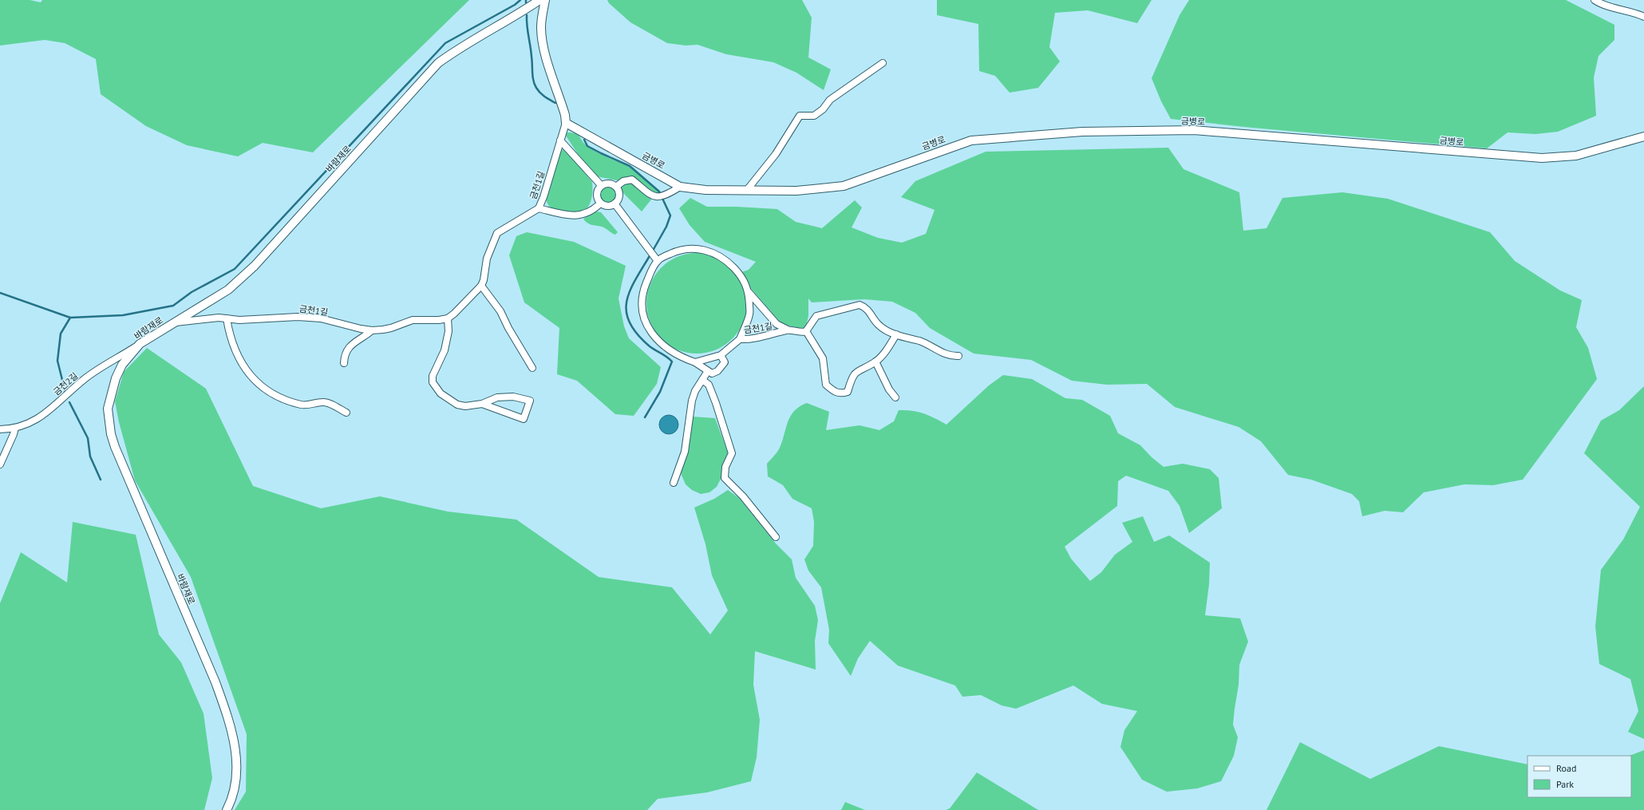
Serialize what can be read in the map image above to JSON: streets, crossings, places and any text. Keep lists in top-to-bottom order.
{
  "streets": {
    "street": [
      "금병로",
      "바람재로",
      "금천1길",
      "금천2길"
    ]
  },
  "crossings": [
    ["금병로", "금천1길"],
    ["바람재로", "금천1길"],
    ["바람재로", "금천2길"]
  ],
  "legend": ["Road", "Park"]
}
